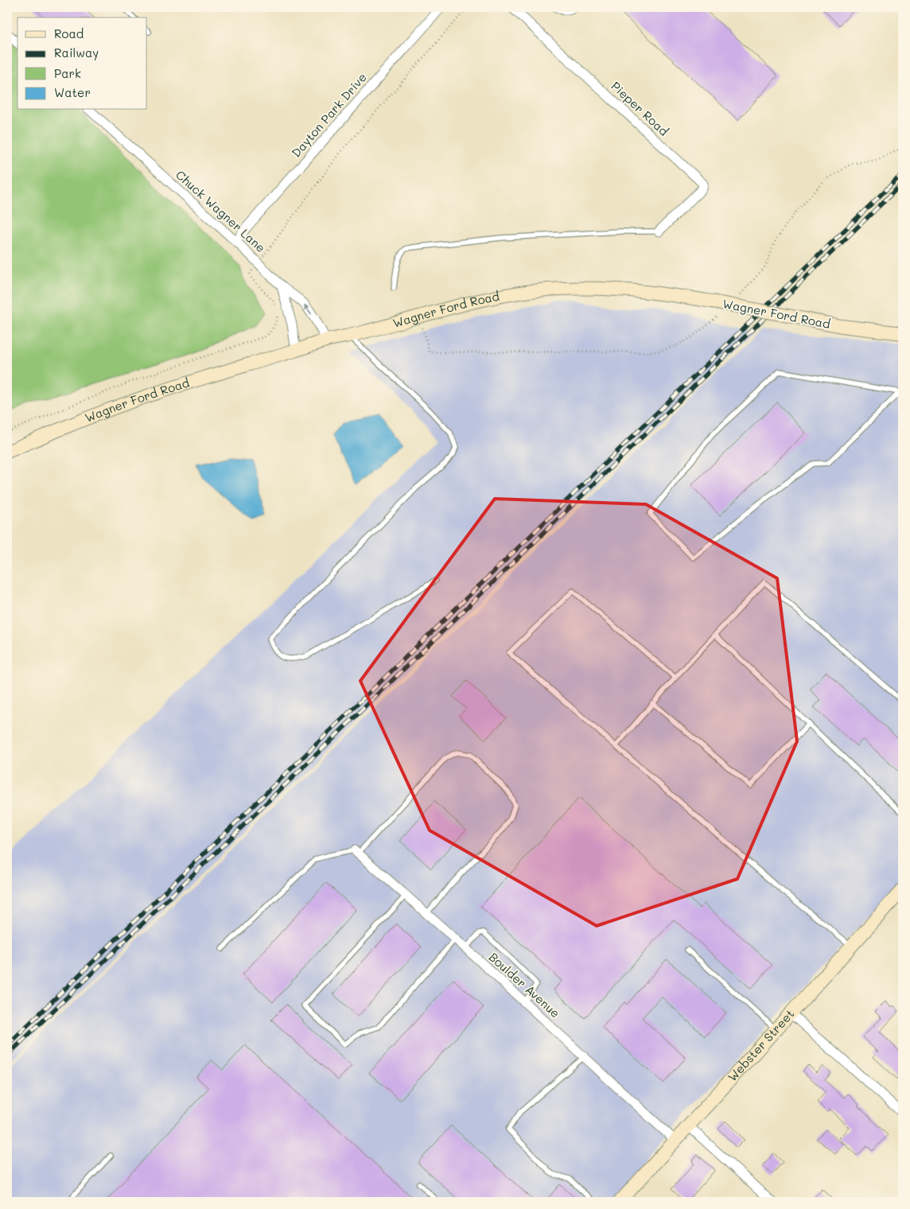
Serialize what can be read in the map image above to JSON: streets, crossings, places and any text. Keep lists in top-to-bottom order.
{
  "streets": {
    "main road": ["Wagner Ford Road", "Webster Street"],
    "street": [
      "Pieper Road",
      "Dayton Park Drive",
      "Chuck Wagner Lane",
      "Boulder Avenue"
    ]
  },
  "crossings": [
    ["Dayton Park Drive", "Chuck Wagner Lane"],
    ["Chuck Wagner Lane", "Wagner Ford Road"],
    ["Boulder Avenue", "Webster Street"]
  ],
  "legend": [
    "Road",
    "Railway",
    "Park",
    "Water"
  ]
}
